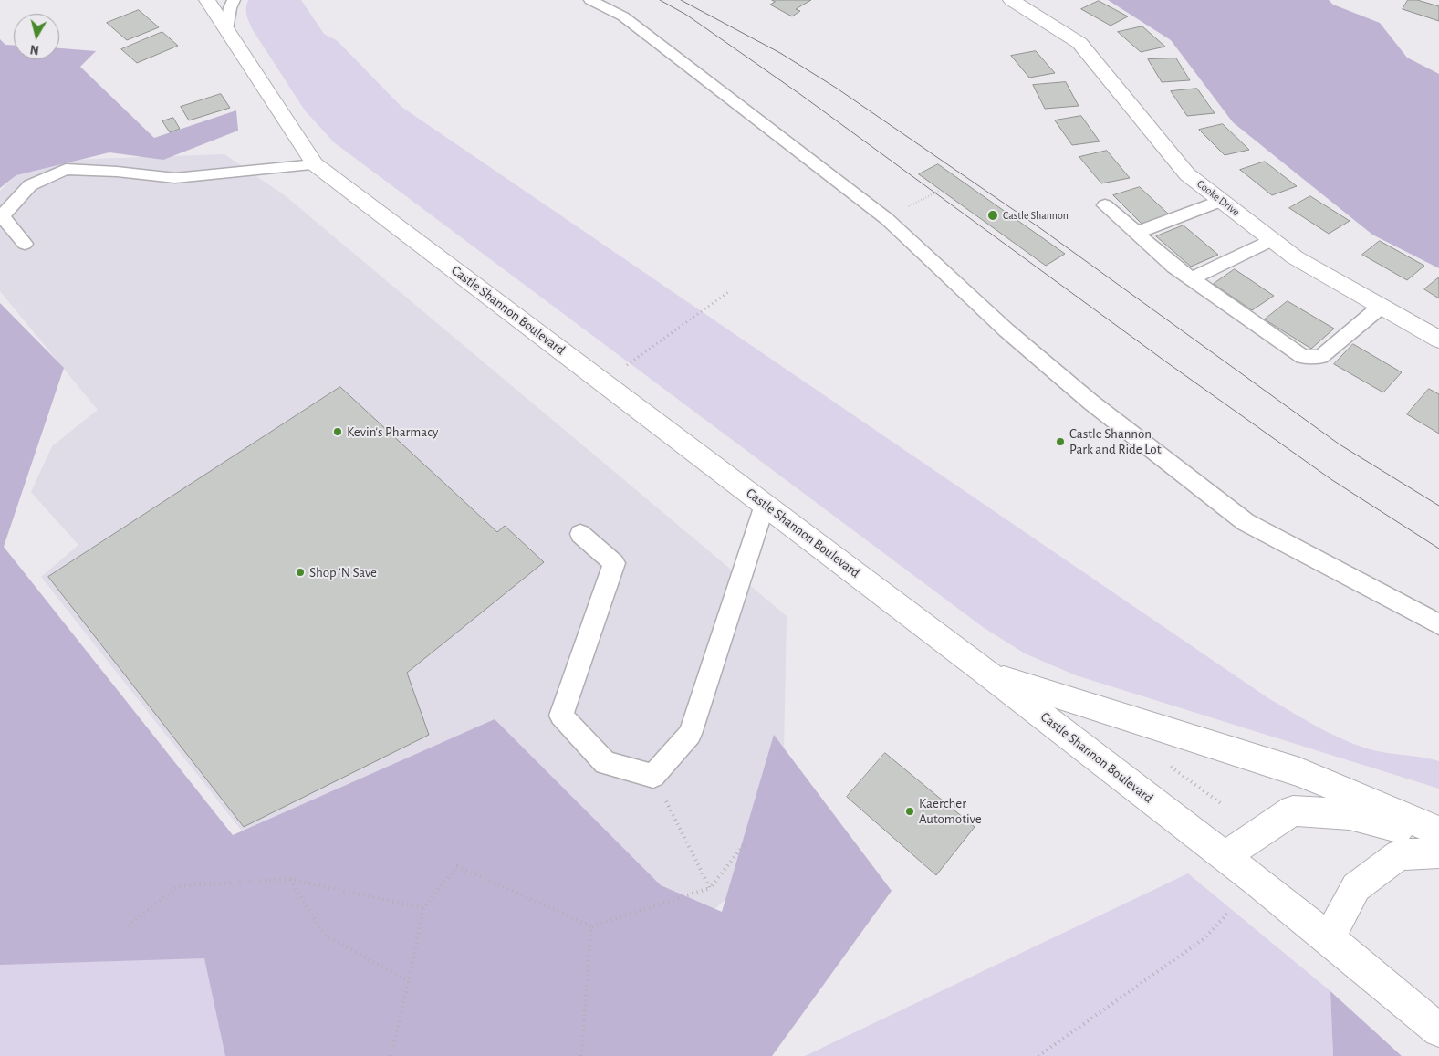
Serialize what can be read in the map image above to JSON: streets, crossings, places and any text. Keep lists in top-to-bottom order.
{
  "streets": {
    "street": ["Cooke Drive", "Castle Shannon Boulevard"]
  },
  "places": [
    "Castle Shannon",
    "Kevin's Pharmacy",
    "Castle Shannon Park and Ride Lot",
    "Shop 'N Save",
    "Kaercher Automotive"
  ],
  "north": "bottom"
}
